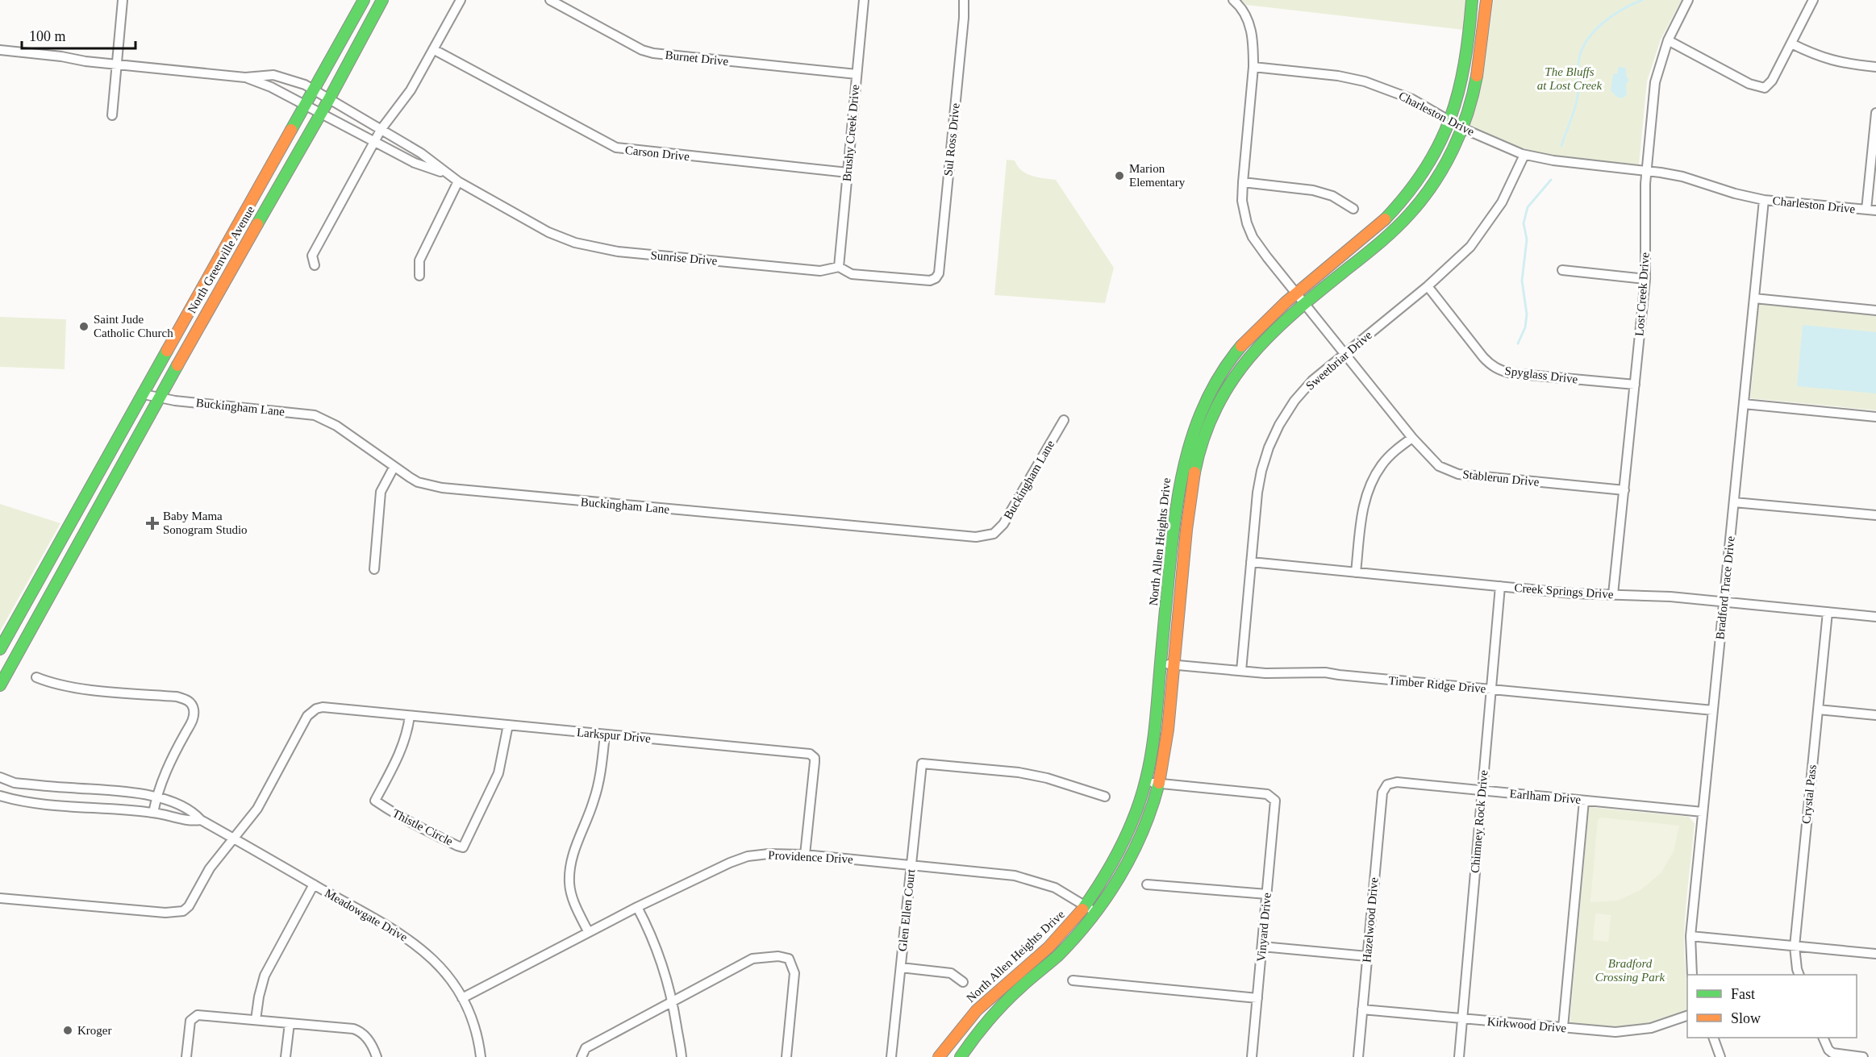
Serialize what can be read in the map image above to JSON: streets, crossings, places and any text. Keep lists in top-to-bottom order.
{
  "streets": {
    "main road": ["North Greenville Avenue", "North Allen Heights Drive"],
    "street": [
      "Burnet Drive",
      "Charleston Drive",
      "Brushy Creek Drive",
      "Sul Ross Drive",
      "Carson Drive",
      "Sunrise Drive",
      "Lost Creek Drive",
      "Sweetbriar Drive",
      "Spyglass Drive",
      "Buckingham Lane",
      "Stablerun Drive",
      "Bradford Trace Drive",
      "Creek Springs Drive",
      "Timber Ridge Drive",
      "Larkspur Drive",
      "Crystal Pass",
      "Earlham Drive",
      "Chimney Rock Drive",
      "Thistle Circle",
      "Providence Drive",
      "Glen Ellen Court",
      "Meadowgate Drive",
      "Hazelwood Drive",
      "Vinyard Drive",
      "Kirkwood Drive"
    ]
  },
  "crossings": [
    ["Burnet Drive", "Brushy Creek Drive"],
    ["Charleston Drive", "Lost Creek Drive"],
    ["Charleston Drive", "Sweetbriar Drive"],
    ["Charleston Drive", "North Allen Heights Drive"],
    ["Charleston Drive", "Bradford Trace Drive"],
    ["Brushy Creek Drive", "Carson Drive"],
    ["Brushy Creek Drive", "Sunrise Drive"],
    ["Sul Ross Drive", "Sunrise Drive"],
    ["Sunrise Drive", "North Greenville Avenue"],
    ["North Greenville Avenue", "Buckingham Lane"],
    ["Lost Creek Drive", "Spyglass Drive"],
    ["Lost Creek Drive", "Stablerun Drive"],
    ["Lost Creek Drive", "Creek Springs Drive"],
    ["Sweetbriar Drive", "Spyglass Drive"],
    ["Sweetbriar Drive", "Stablerun Drive"],
    ["Sweetbriar Drive", "Creek Springs Drive"],
    ["Sweetbriar Drive", "Timber Ridge Drive"],
    ["North Allen Heights Drive", "Timber Ridge Drive"],
    ["North Allen Heights Drive", "Providence Drive"],
    ["North Allen Heights Drive", "Vinyard Drive"],
    ["Bradford Trace Drive", "Creek Springs Drive"],
    ["Bradford Trace Drive", "Timber Ridge Drive"],
    ["Bradford Trace Drive", "Earlham Drive"],
    ["Creek Springs Drive", "Crystal Pass"],
    ["Creek Springs Drive", "Chimney Rock Drive"],
    ["Timber Ridge Drive", "Chimney Rock Drive"],
    ["Larkspur Drive", "Thistle Circle"],
    ["Larkspur Drive", "Providence Drive"],
    ["Larkspur Drive", "Meadowgate Drive"],
    ["Earlham Drive", "Chimney Rock Drive"],
    ["Earlham Drive", "Hazelwood Drive"],
    ["Chimney Rock Drive", "Kirkwood Drive"],
    ["Providence Drive", "Glen Ellen Court"],
    ["Providence Drive", "Meadowgate Drive"],
    ["Hazelwood Drive", "Kirkwood Drive"]
  ],
  "parks": ["The Bluffs at Lost Creek", "Bradford Crossing Park"],
  "places": {
    "other": ["Marion Elementary", "Saint Jude Catholic Church", "Kroger"],
    "health": ["Baby Mama Sonogram Studio"]
  },
  "legend": ["Fast", "Slow"],
  "scale_bar": "100 m"
}
